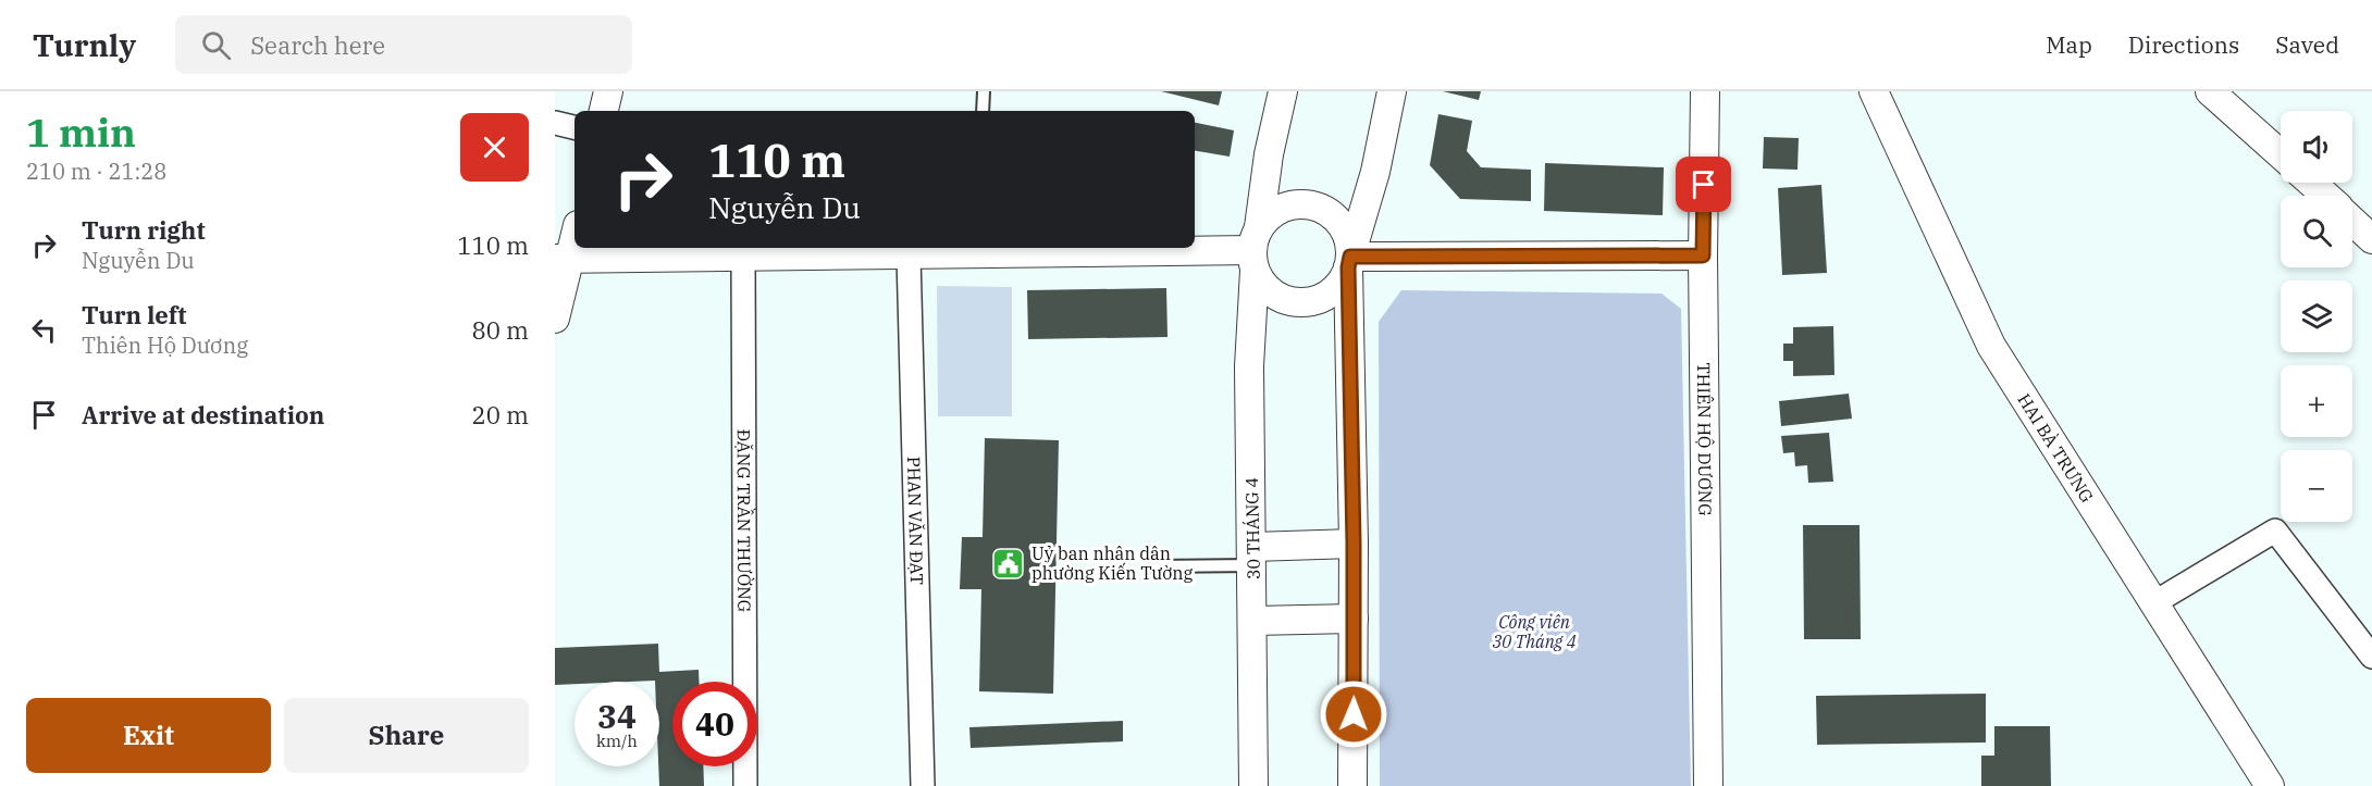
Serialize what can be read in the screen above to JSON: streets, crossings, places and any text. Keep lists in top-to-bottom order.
{
  "streets": {
    "street": [
      "THIÊN HỘ DƯƠNG",
      "HAI BÀ TRƯNG",
      "ĐẶNG TRẦN THƯỜNG",
      "PHAN VĂN ĐẠT",
      "30 THÁNG 4"
    ]
  },
  "parks": ["Công viên 30 Tháng 4"],
  "places": {
    "public building": ["Uỷ ban nhân dân phường Kiến Tường"]
  },
  "page": {
    "header": "Turnly",
    "search": "Search here",
    "nav": ["Map", "Directions", "Saved"],
    "heading": ["1 min", "210 m · 21:28"],
    "map_buttons": ["+", "−"],
    "turn": ["110 m", "Nguyễn Du"],
    "list": [
      {
        "name": "Turn right",
        "note": "Nguyễn Du",
        "value": "110 m"
      },
      {
        "name": "Turn left",
        "note": "Thiên Hộ Dương",
        "value": "80 m"
      },
      {
        "name": "Arrive at destination",
        "value": "20 m"
      }
    ],
    "speed": "34 km/h",
    "limit": "40",
    "buttons": ["Exit", "Share"]
  }
}
